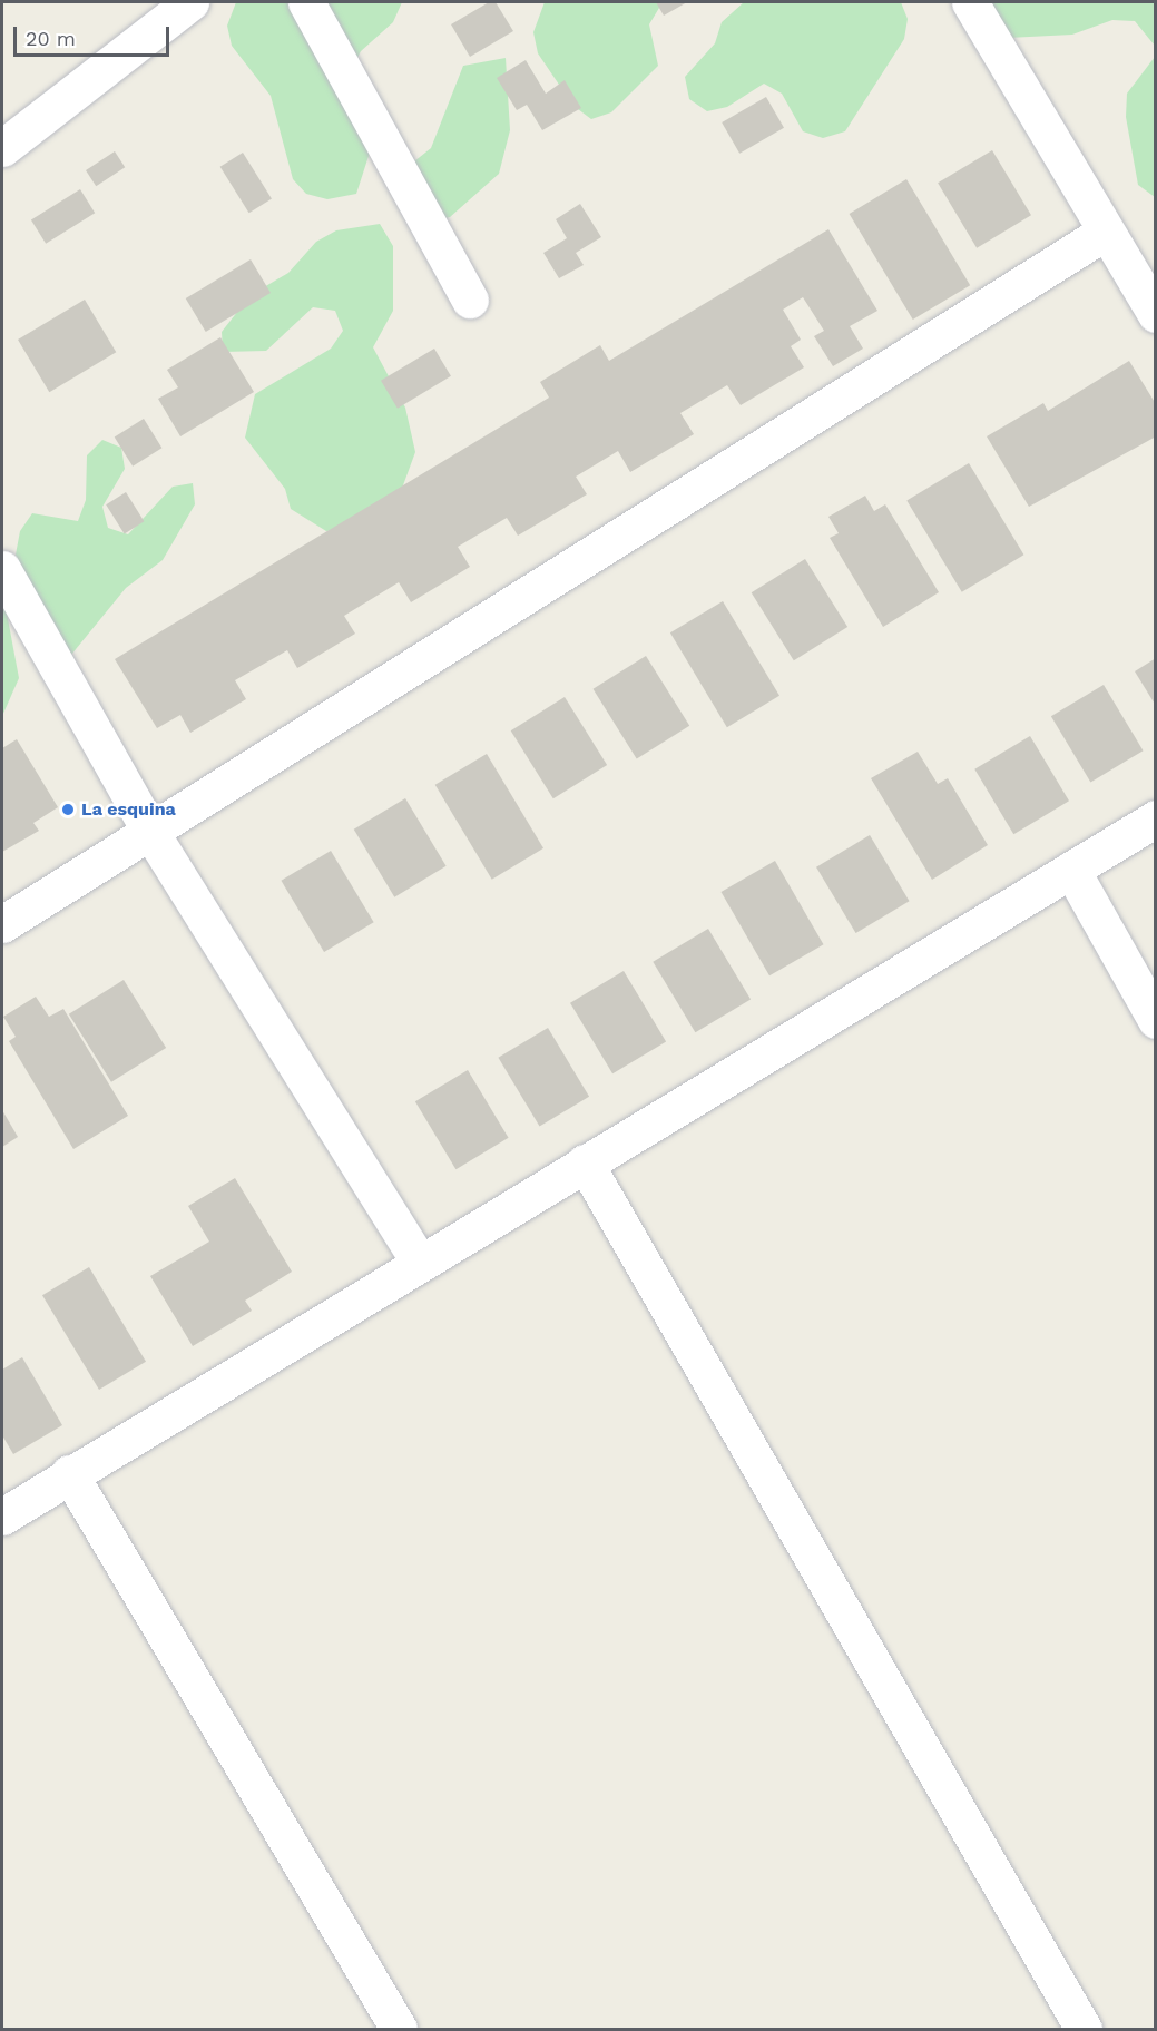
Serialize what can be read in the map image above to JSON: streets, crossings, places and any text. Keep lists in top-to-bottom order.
{
  "places": ["La esquina"],
  "scale_bar": "20 m"
}
